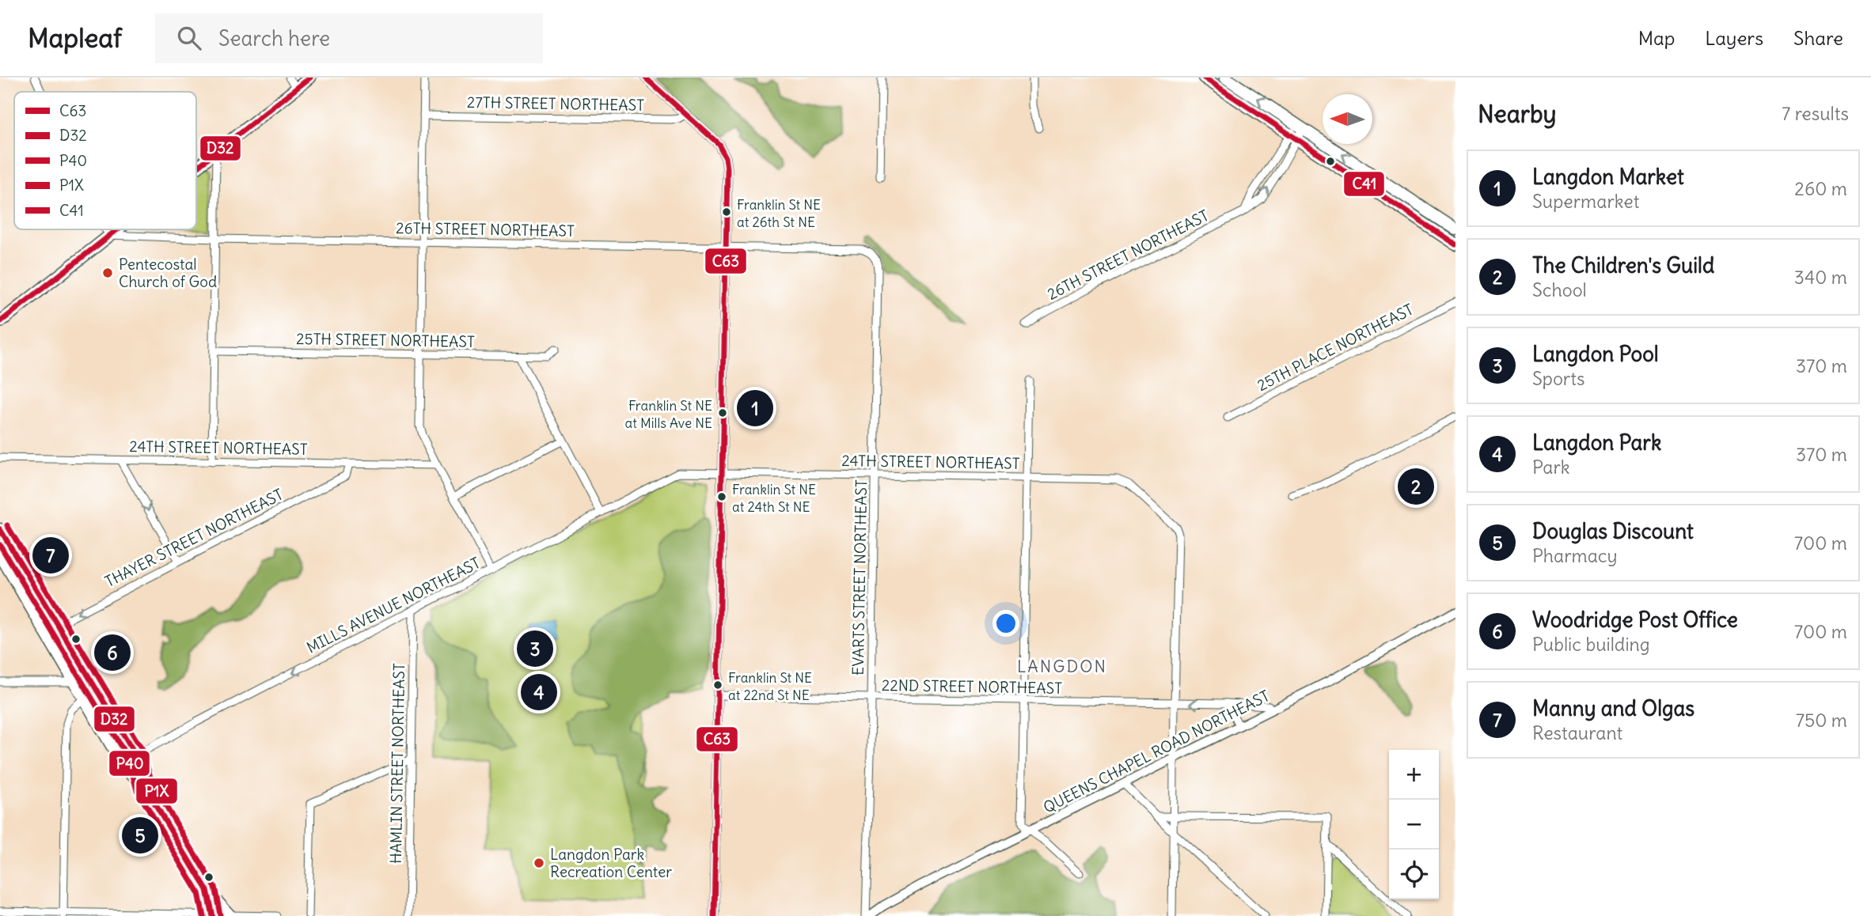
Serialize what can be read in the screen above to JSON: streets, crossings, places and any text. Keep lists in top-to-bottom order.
{
  "streets": {
    "street": [
      "27TH STREET NORTHEAST",
      "26TH STREET NORTHEAST",
      "25TH STREET NORTHEAST",
      "25TH PLACE NORTHEAST",
      "24TH STREET NORTHEAST",
      "THAYER STREET NORTHEAST",
      "EVARTS STREET NORTHEAST",
      "MILLS AVENUE NORTHEAST",
      "22ND STREET NORTHEAST",
      "QUEENS CHAPEL ROAD NORTHEAST",
      "HAMLIN STREET NORTHEAST"
    ]
  },
  "crossings": [
    ["26TH STREET NORTHEAST", "EVARTS STREET NORTHEAST"],
    ["24TH STREET NORTHEAST", "THAYER STREET NORTHEAST"],
    ["24TH STREET NORTHEAST", "EVARTS STREET NORTHEAST"],
    ["24TH STREET NORTHEAST", "MILLS AVENUE NORTHEAST"],
    ["24TH STREET NORTHEAST", "22ND STREET NORTHEAST"],
    ["EVARTS STREET NORTHEAST", "22ND STREET NORTHEAST"],
    ["EVARTS STREET NORTHEAST", "QUEENS CHAPEL ROAD NORTHEAST"],
    ["MILLS AVENUE NORTHEAST", "HAMLIN STREET NORTHEAST"]
  ],
  "one_way": ["THAYER STREET NORTHEAST", "MILLS AVENUE NORTHEAST"],
  "districts": ["LANGDON"],
  "places": [
    "Franklin St NE at 26th St NE",
    "Pentecostal Church of God",
    "Franklin St NE at Mills Ave NE",
    "Franklin St NE at 24th St NE",
    "Franklin St NE at 22nd St NE",
    "Langdon Park Recreation Center"
  ],
  "lines": [
    "transit line C63",
    "transit line D32",
    "transit line C41",
    "transit line P1X",
    "transit line P40"
  ],
  "legend": [
    "C63",
    "D32",
    "P40",
    "P1X",
    "C41"
  ],
  "north": "left",
  "page": {
    "header": "Mapleaf",
    "search": "Search here",
    "nav": ["Map", "Layers", "Share"],
    "heading": ["Nearby", "7 results"],
    "list": [
      {
        "mark": "1",
        "name": "Langdon Market",
        "note": "Supermarket",
        "value": "260 m"
      },
      {
        "mark": "2",
        "name": "The Children's Guild",
        "note": "School",
        "value": "340 m"
      },
      {
        "mark": "3",
        "name": "Langdon Pool",
        "note": "Sports",
        "value": "370 m"
      },
      {
        "mark": "4",
        "name": "Langdon Park",
        "note": "Park",
        "value": "370 m"
      },
      {
        "mark": "5",
        "name": "Douglas Discount",
        "note": "Pharmacy",
        "value": "700 m"
      },
      {
        "mark": "6",
        "name": "Woodridge Post Office",
        "note": "Public building",
        "value": "700 m"
      },
      {
        "mark": "7",
        "name": "Manny and Olgas",
        "note": "Restaurant",
        "value": "750 m"
      }
    ],
    "pins": [
      "1",
      "2",
      "7",
      "3",
      "6",
      "4",
      "5"
    ],
    "map_buttons": ["+", "−"]
  }
}
